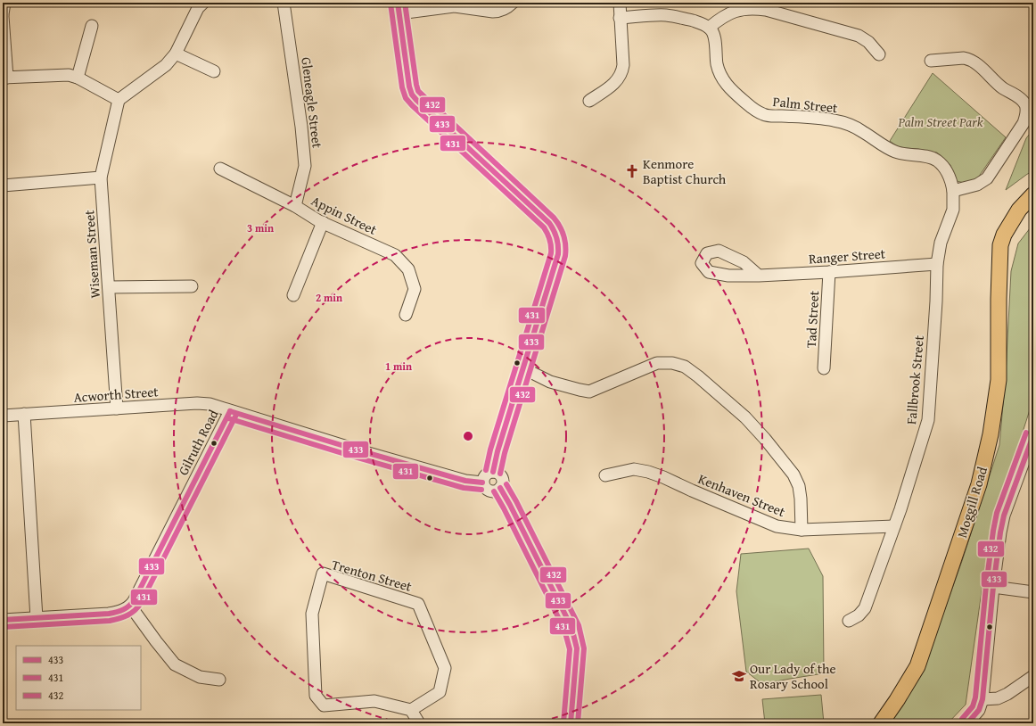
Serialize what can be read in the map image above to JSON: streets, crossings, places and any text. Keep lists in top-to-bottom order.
{
  "streets": {
    "main road": ["Moggill Road"],
    "street": [
      "Gleneagle Street",
      "Palm Street",
      "Appin Street",
      "Wiseman Street",
      "Ranger Street",
      "Tad Street",
      "Fallbrook Street",
      "Acworth Street",
      "Gilruth Road",
      "Kenhaven Street",
      "Trenton Street"
    ]
  },
  "crossings": [
    ["Gleneagle Street", "Appin Street"],
    ["Palm Street", "Fallbrook Street"],
    ["Wiseman Street", "Acworth Street"],
    ["Ranger Street", "Tad Street"],
    ["Ranger Street", "Fallbrook Street"],
    ["Fallbrook Street", "Kenhaven Street"],
    ["Acworth Street", "Gilruth Road"]
  ],
  "parks": ["Palm Street Park"],
  "places": {
    "church": ["Kenmore Baptist Church"],
    "school or university": ["Our Lady of the Rosary School"]
  },
  "lines": ["transit line 433", "transit line 432", "transit line 431"],
  "legend": ["433", "431", "432"],
  "rings": ["3 min", "2 min", "1 min"]
}
